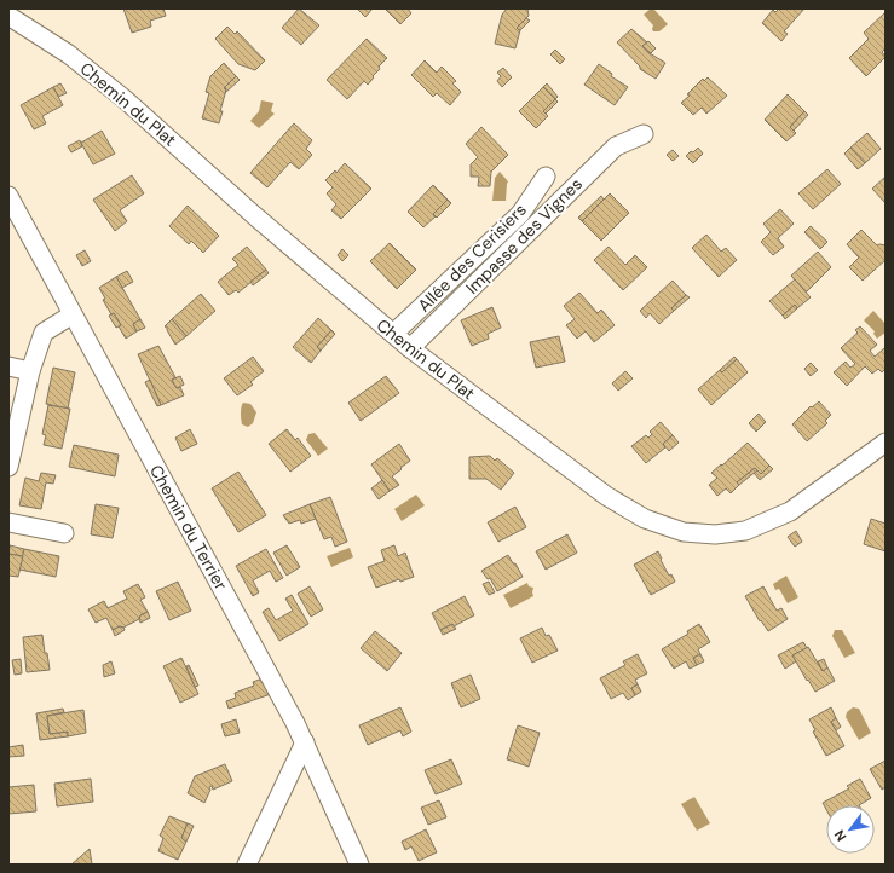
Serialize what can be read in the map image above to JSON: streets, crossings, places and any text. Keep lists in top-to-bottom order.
{
  "streets": {
    "street": [
      "Chemin du Plat",
      "Impasse des Vignes",
      "Allée des Cerisiers",
      "Chemin du Terrier"
    ]
  },
  "crossings": [
    ["Chemin du Plat", "Impasse des Vignes"],
    ["Chemin du Plat", "Allée des Cerisiers"]
  ],
  "north": "bottom left"
}
